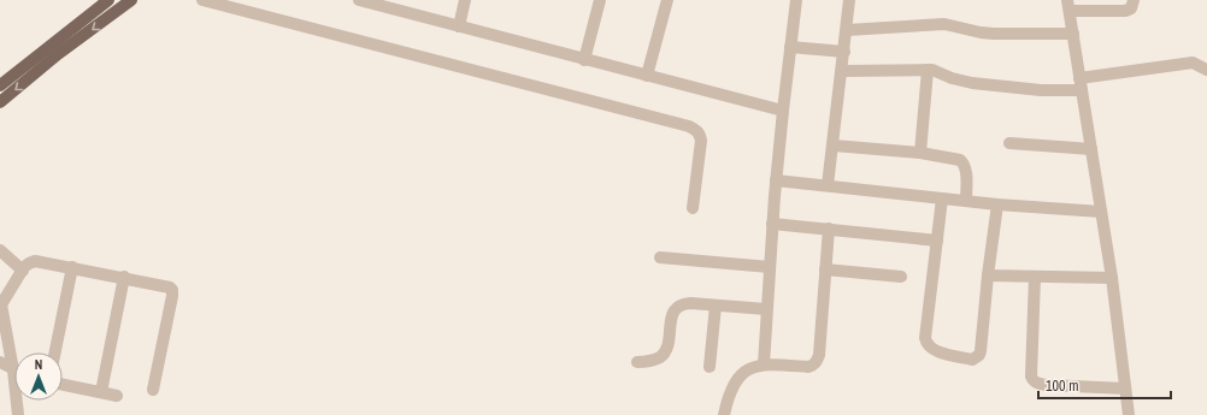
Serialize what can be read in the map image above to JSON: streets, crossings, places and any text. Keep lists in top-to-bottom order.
{
  "scale_bar": "100 m",
  "north": "top"
}
